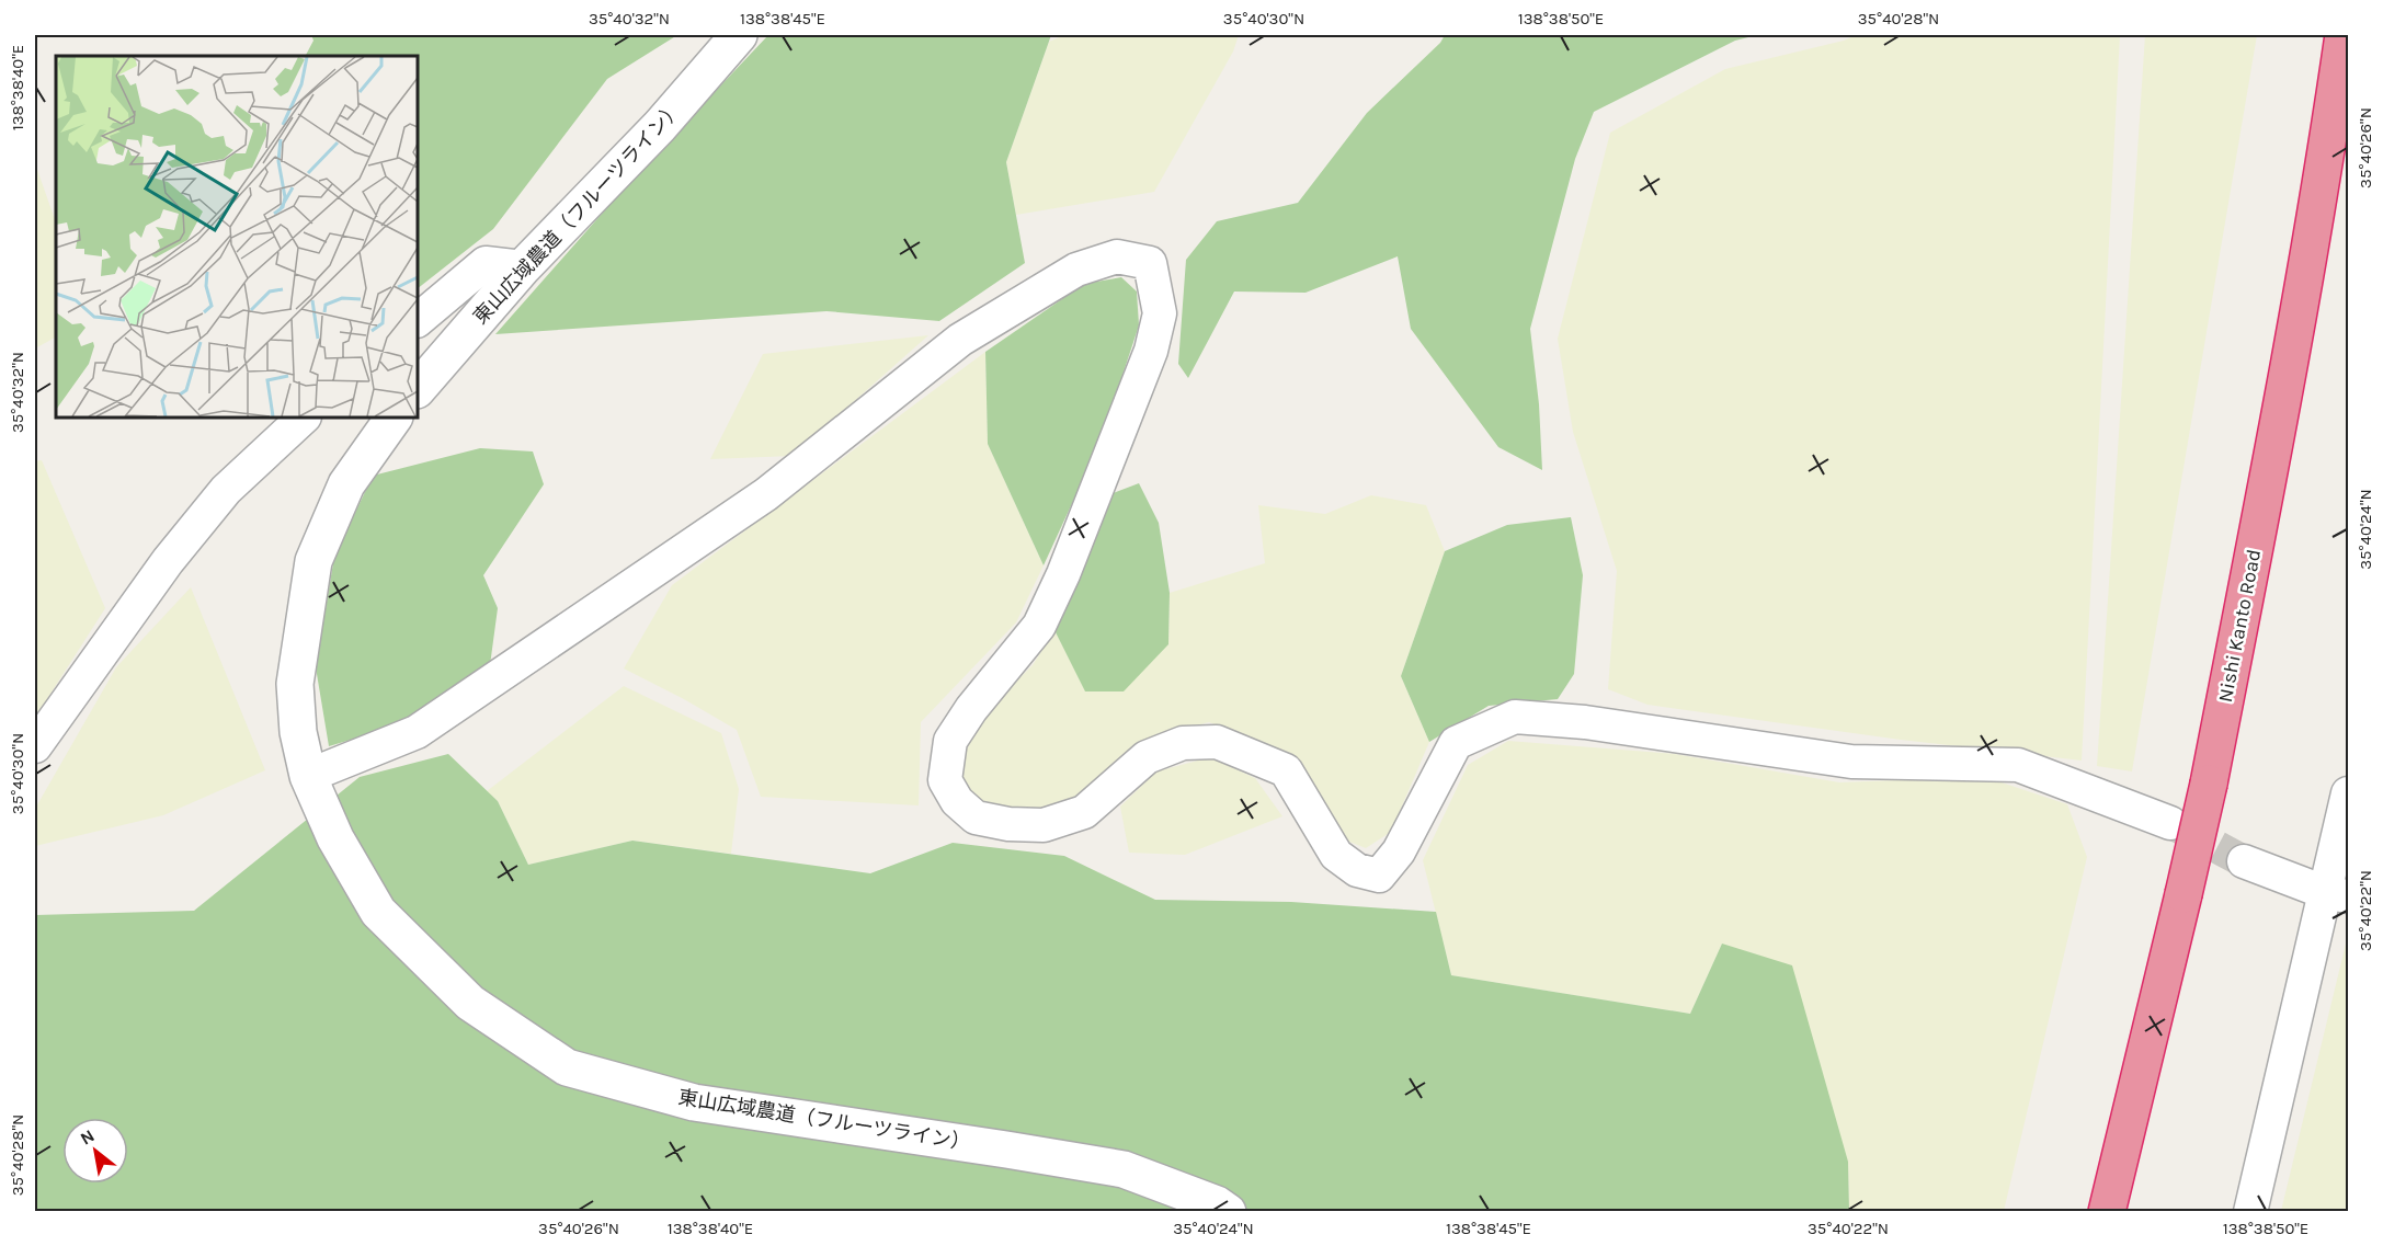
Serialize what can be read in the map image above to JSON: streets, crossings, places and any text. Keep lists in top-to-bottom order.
{
  "streets": {
    "highway": ["Nishi Kanto Road"],
    "street": ["東山広域農道（フルーツライン）"]
  },
  "north": "top left",
  "coordinates": [
    "35°40'32\"N",
    "138°38'45\"E",
    "35°40'30\"N",
    "138°38'50\"E",
    "35°40'28\"N",
    "138°38'40\"E",
    "35°40'26\"N",
    "35°40'24\"N",
    "35°40'22\"N"
  ]
}
